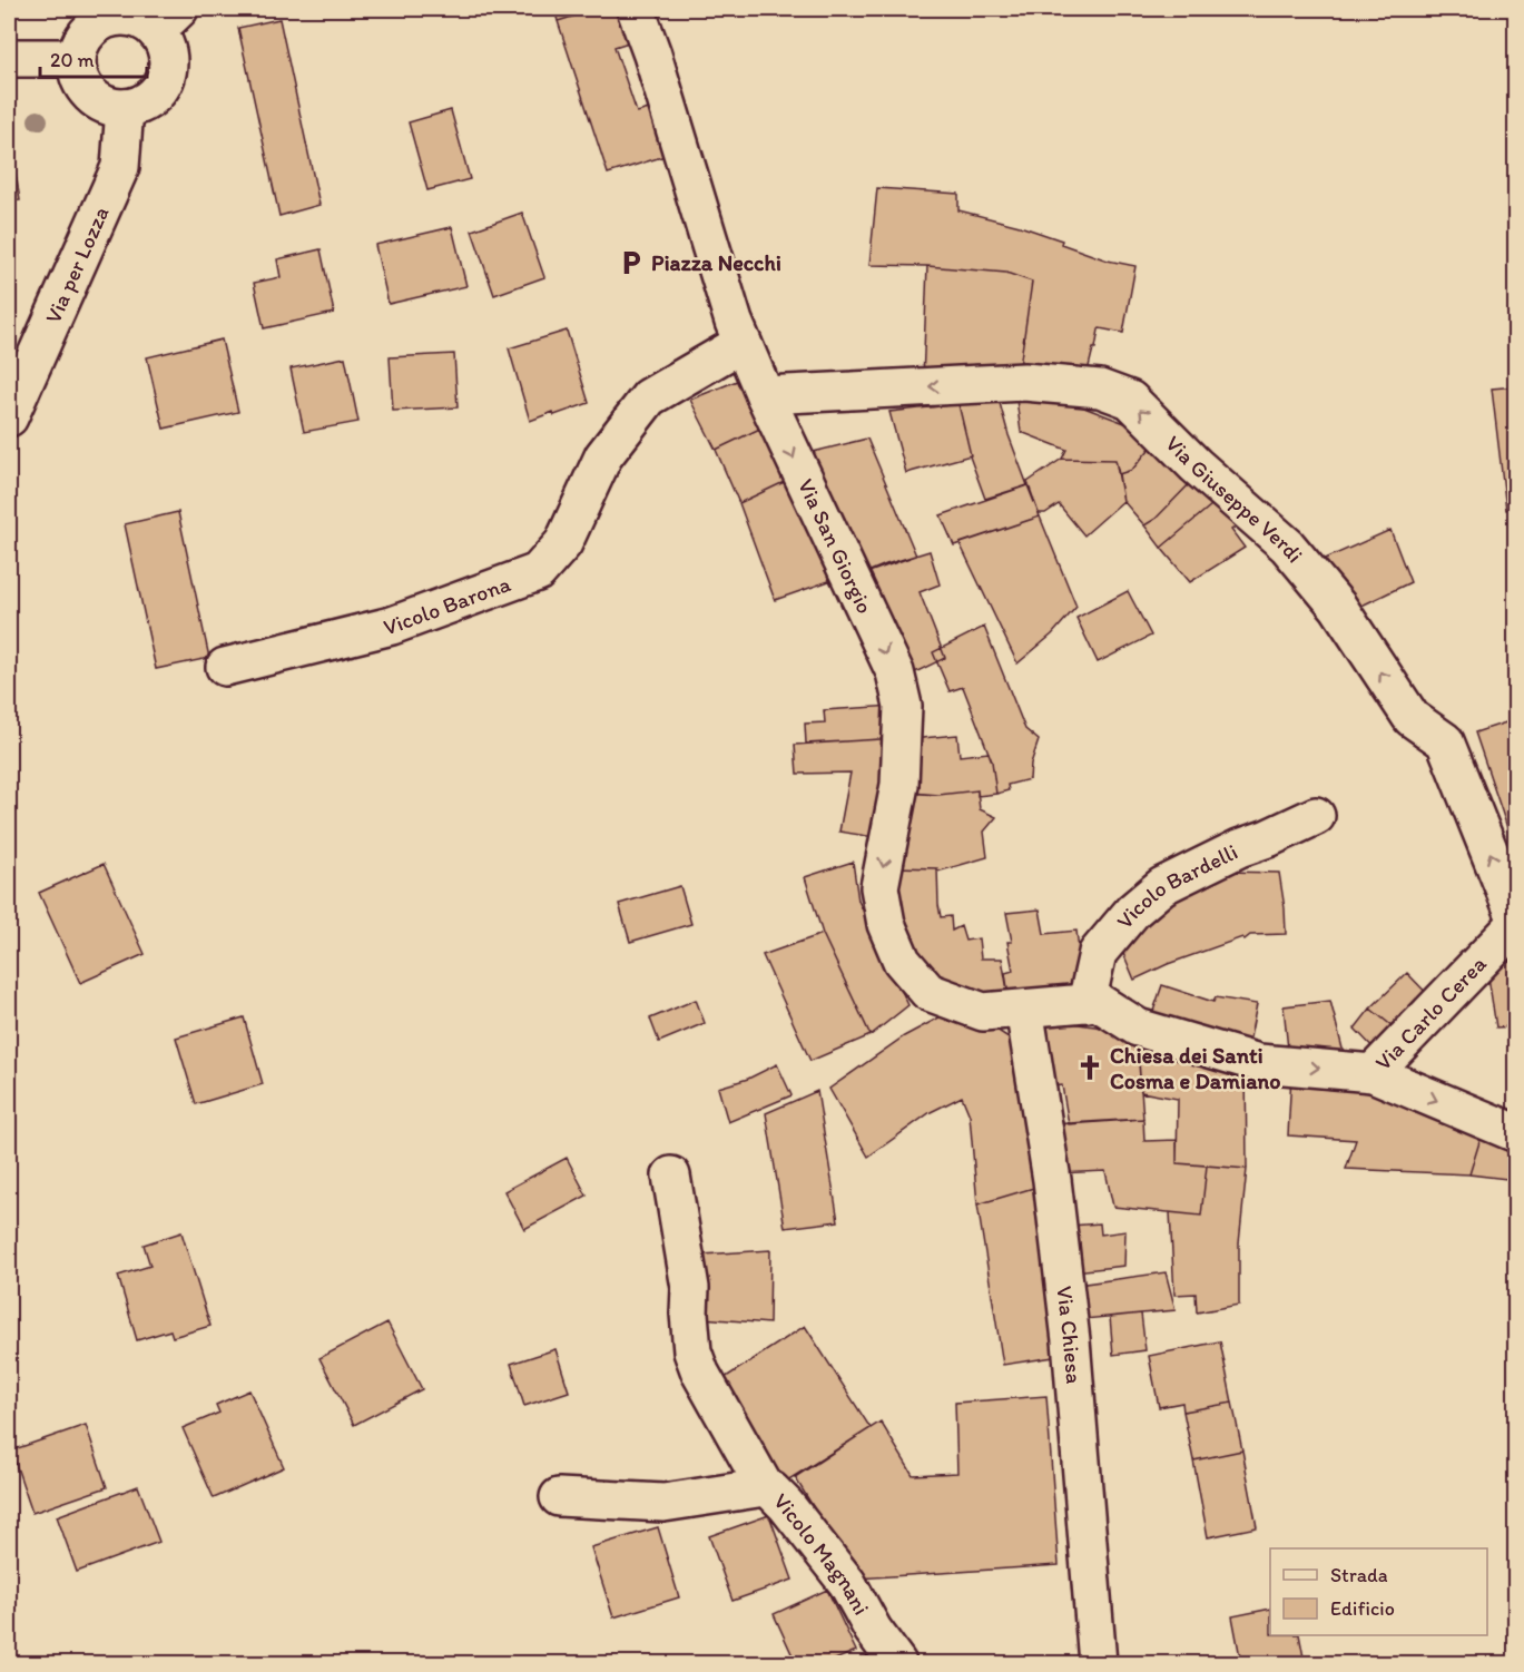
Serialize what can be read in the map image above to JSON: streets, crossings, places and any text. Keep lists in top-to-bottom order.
{
  "streets": {
    "street": [
      "Via per Lozza",
      "Via Giuseppe Verdi",
      "Via San Giorgio",
      "Vicolo Barona",
      "Vicolo Bardelli",
      "Via Carlo Cerea",
      "Via Chiesa",
      "Vicolo Magnani"
    ]
  },
  "crossings": [
    ["Via Giuseppe Verdi", "Via San Giorgio"],
    ["Via San Giorgio", "Vicolo Barona"],
    ["Via San Giorgio", "Vicolo Bardelli"],
    ["Via San Giorgio", "Via Carlo Cerea"],
    ["Via San Giorgio", "Via Chiesa"],
    ["Vicolo Bardelli", "Via Carlo Cerea"]
  ],
  "one_way": ["Via Giuseppe Verdi", "Via San Giorgio", "Via Carlo Cerea"],
  "places": {
    "parking": ["Piazza Necchi"],
    "church": ["Chiesa dei Santi Cosma e Damiano"]
  },
  "legend": ["Strada", "Edificio"],
  "scale_bar": "20 m"
}
